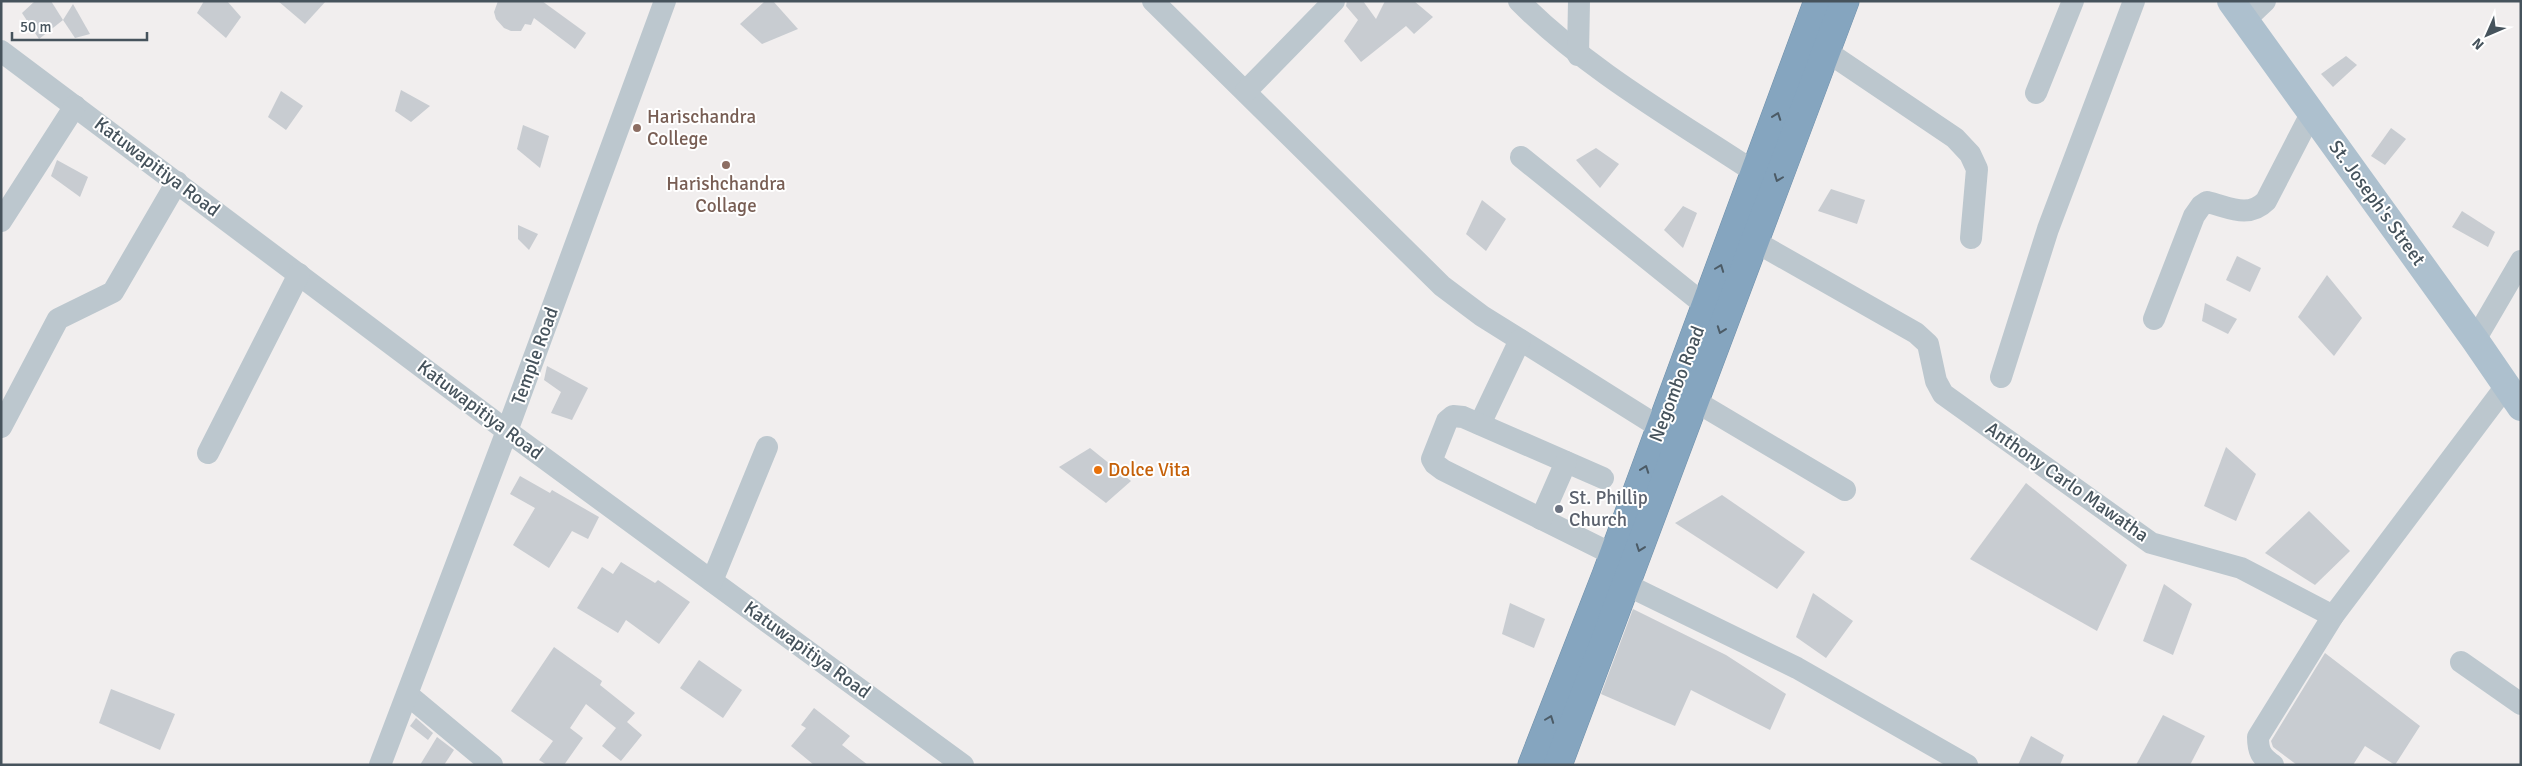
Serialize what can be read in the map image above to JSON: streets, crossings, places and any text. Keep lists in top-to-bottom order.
{
  "streets": {
    "highway": ["Negombo Road"],
    "main road": ["St. Joseph's Street"],
    "street": ["Katuwapitiya Road", "Temple Road", "Anthony Carlo Mawatha"]
  },
  "crossings": [
    ["Katuwapitiya Road", "Temple Road"],
    ["Negombo Road", "Anthony Carlo Mawatha"]
  ],
  "places": [
    "Harischandra College",
    "Harishchandra Collage",
    "Dolce Vita",
    "St. Phillip Church"
  ],
  "scale_bar": "50 m",
  "north": "bottom left"
}
